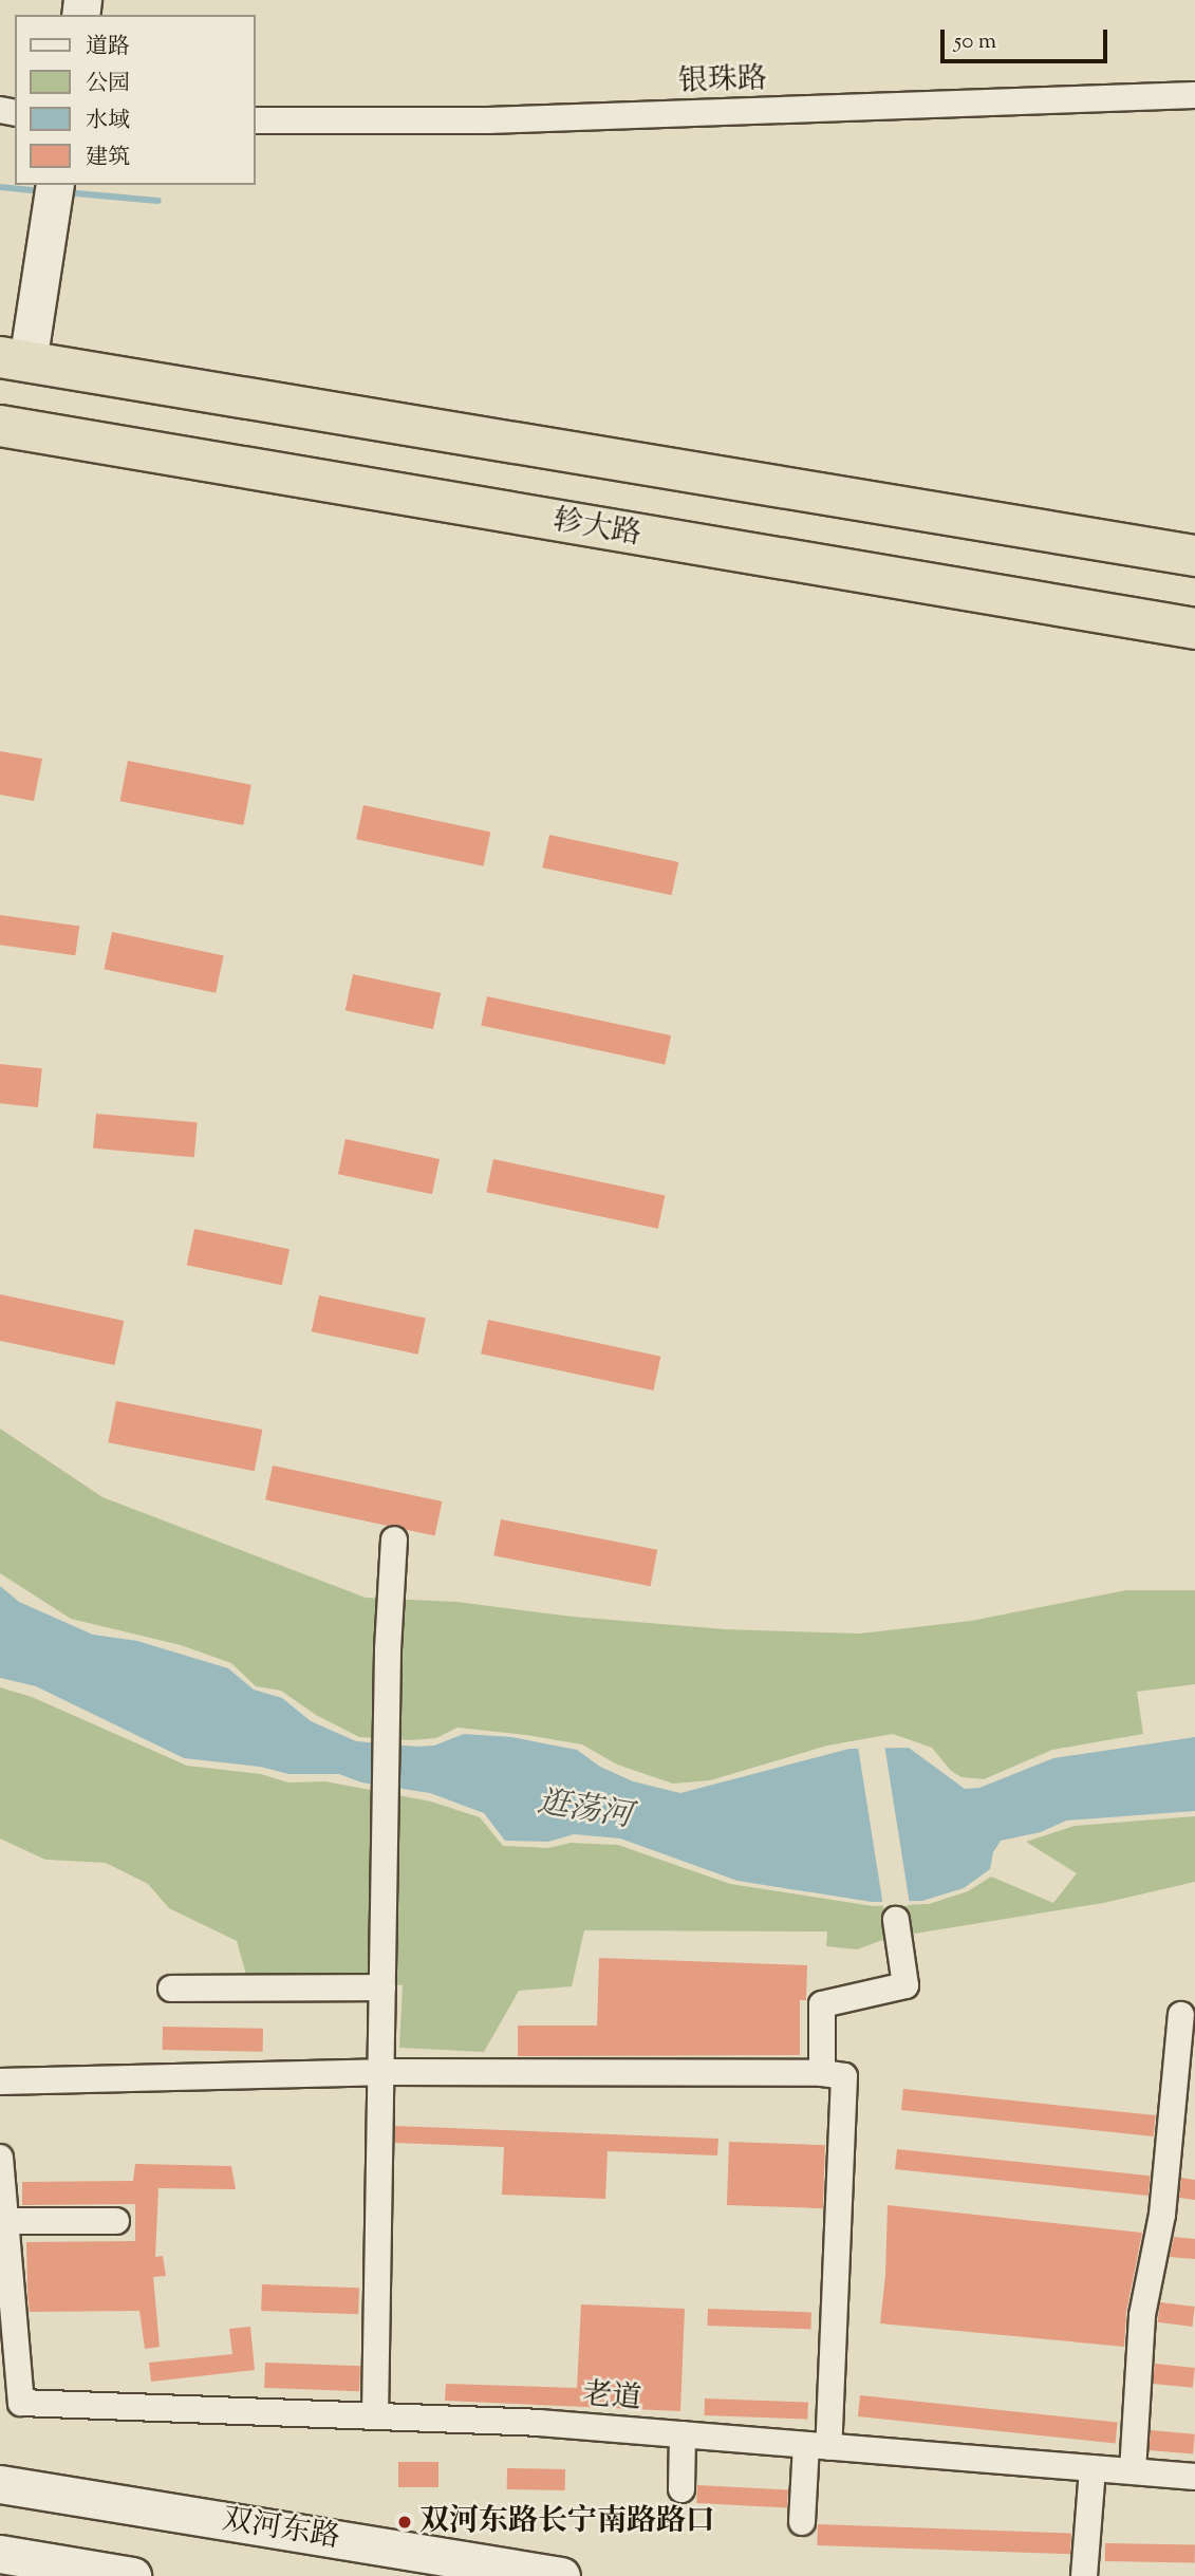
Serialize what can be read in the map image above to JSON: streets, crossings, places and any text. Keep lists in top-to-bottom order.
{
  "streets": {
    "highway": ["轸大路"],
    "street": ["银珠路", "老道", "双河东路"]
  },
  "water": ["逛荡河"],
  "places": ["双河东路长宁南路路口"],
  "legend": [
    "道路",
    "公园",
    "水域",
    "建筑"
  ],
  "scale_bar": "50 m"
}
